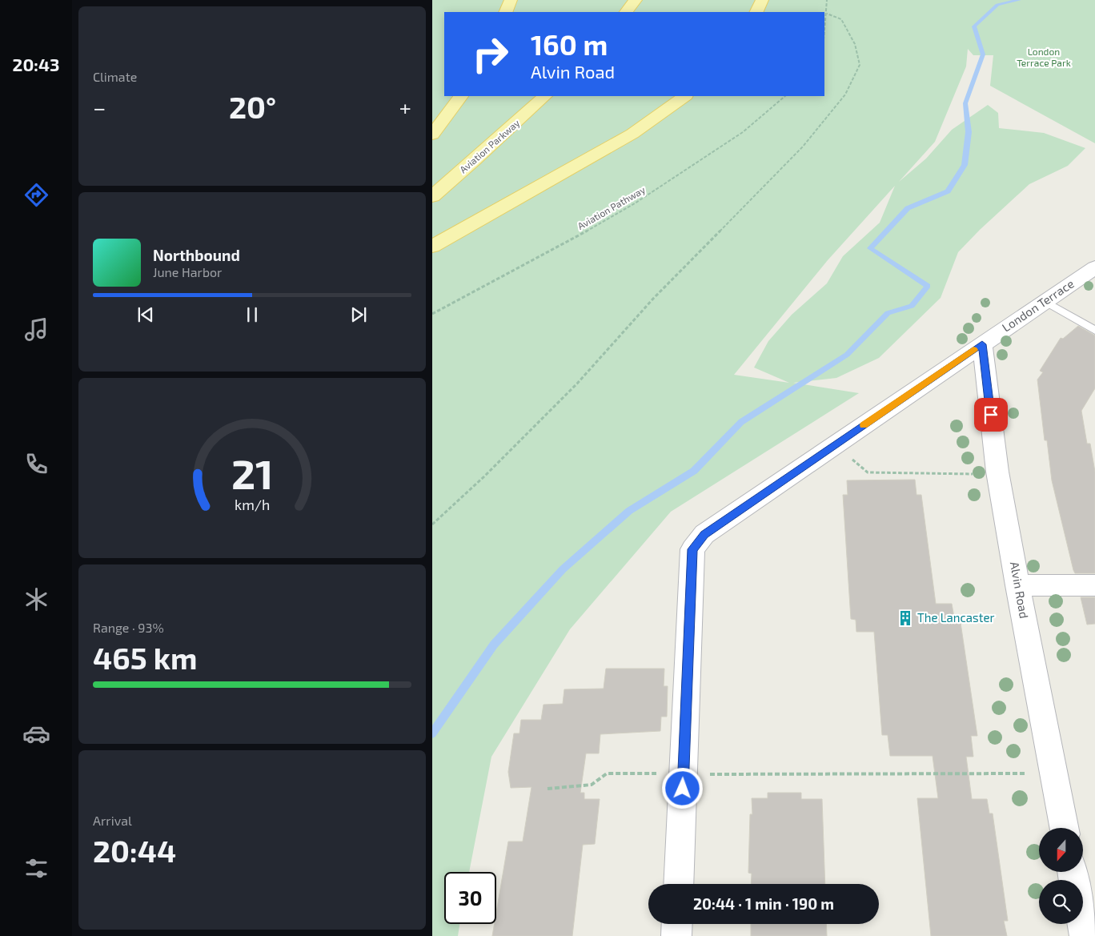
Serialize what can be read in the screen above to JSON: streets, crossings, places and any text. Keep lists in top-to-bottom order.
{
  "streets": {
    "main road": ["Aviation Parkway"],
    "street": ["London Terrace", "Alvin Road"],
    "path": ["Aviation Pathway"]
  },
  "crossings": [
    ["London Terrace", "Alvin Road"]
  ],
  "parks": ["London Terrace Park"],
  "places": {
    "building": ["The Lancaster"]
  },
  "north": "bottom",
  "page": {
    "tabs": "20:43",
    "tile": [
      "Climate",
      ["Range · 93%", "465 km"],
      ["Arrival", "20:44"]
    ],
    "turn": ["160 m", "Alvin Road"],
    "heat": ["−", "20°", "+"],
    "song": ["Northbound", "June Harbor"],
    "limit": "30",
    "trip": "20:44 · 1 min · 190 m",
    "gauge": ["21", "km/h"]
  }
}
